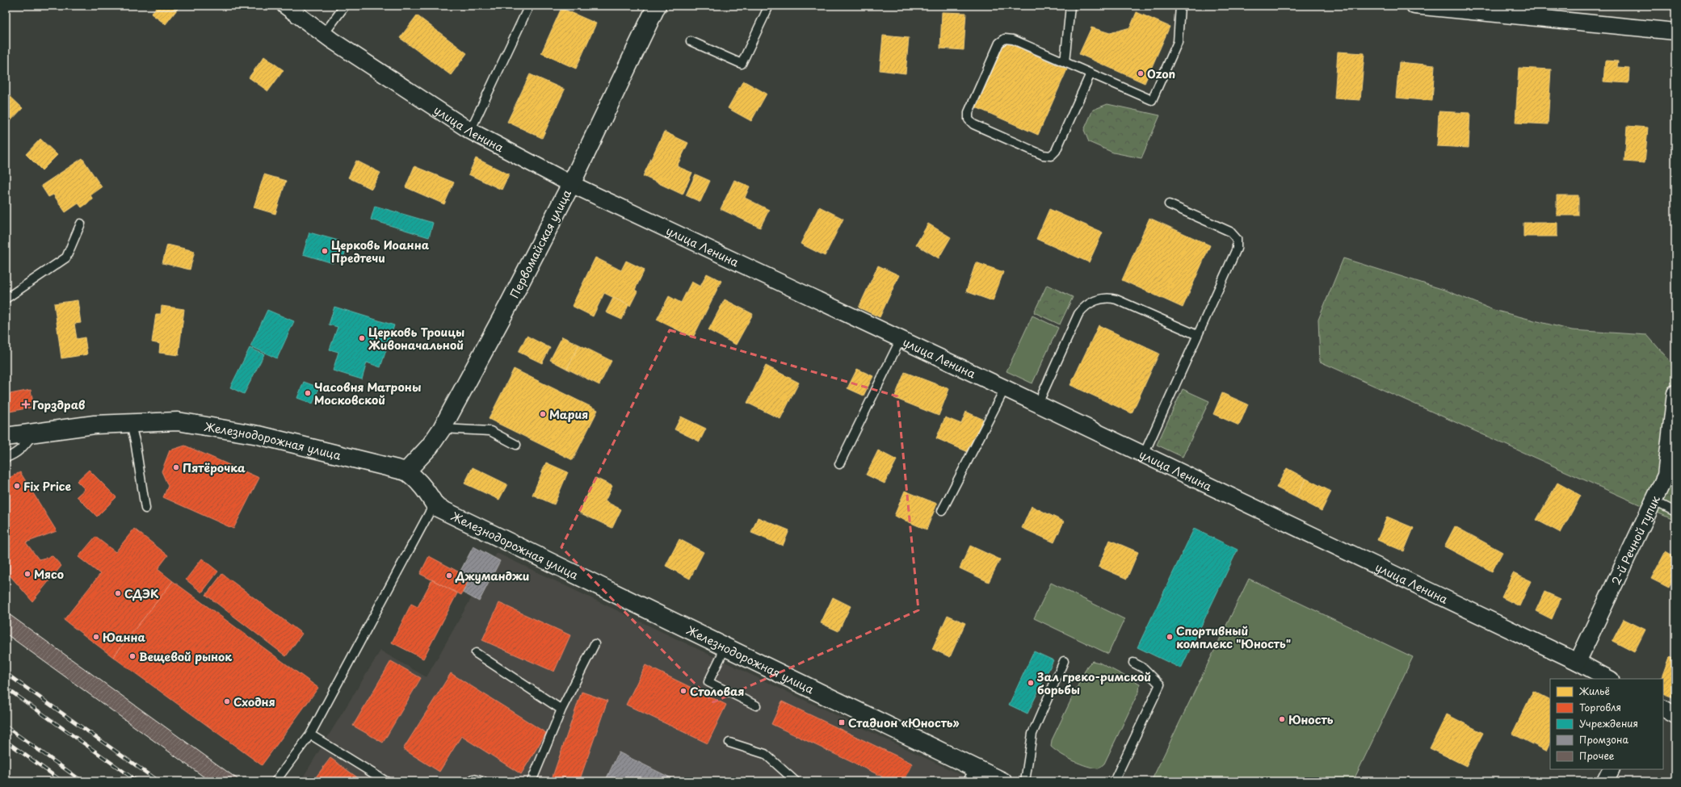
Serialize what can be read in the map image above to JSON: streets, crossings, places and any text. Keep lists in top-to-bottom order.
{
  "streets": {
    "main road": ["Первомайская улица", "Железнодорожная улица"],
    "street": ["улица Ленина", "2-й Речной тупик"]
  },
  "crossings": [
    ["улица Ленина", "Первомайская улица"],
    ["улица Ленина", "2-й Речной тупик"],
    ["Первомайская улица", "Железнодорожная улица"]
  ],
  "places": {
    "other": [
      "Ozon",
      "Церковь Иоанна Предтечи",
      "Церковь Троицы Живоначальной",
      "Часовня Матроны Московской",
      "Мария",
      "Пятёрочка",
      "Fix Price",
      "Мясо",
      "Джуманджи",
      "СДЭК",
      "Юанна",
      "Спортивный комплекс \"Юность\"",
      "Вещевой рынок",
      "Зал греко-римской борьбы",
      "Столовая",
      "Сходня",
      "Юность"
    ],
    "health": ["Горздрав"],
    "transit": ["Стадион «Юность»"]
  },
  "legend": [
    "Жильё",
    "Торговля",
    "Учреждения",
    "Промзона",
    "Прочее"
  ]
}
